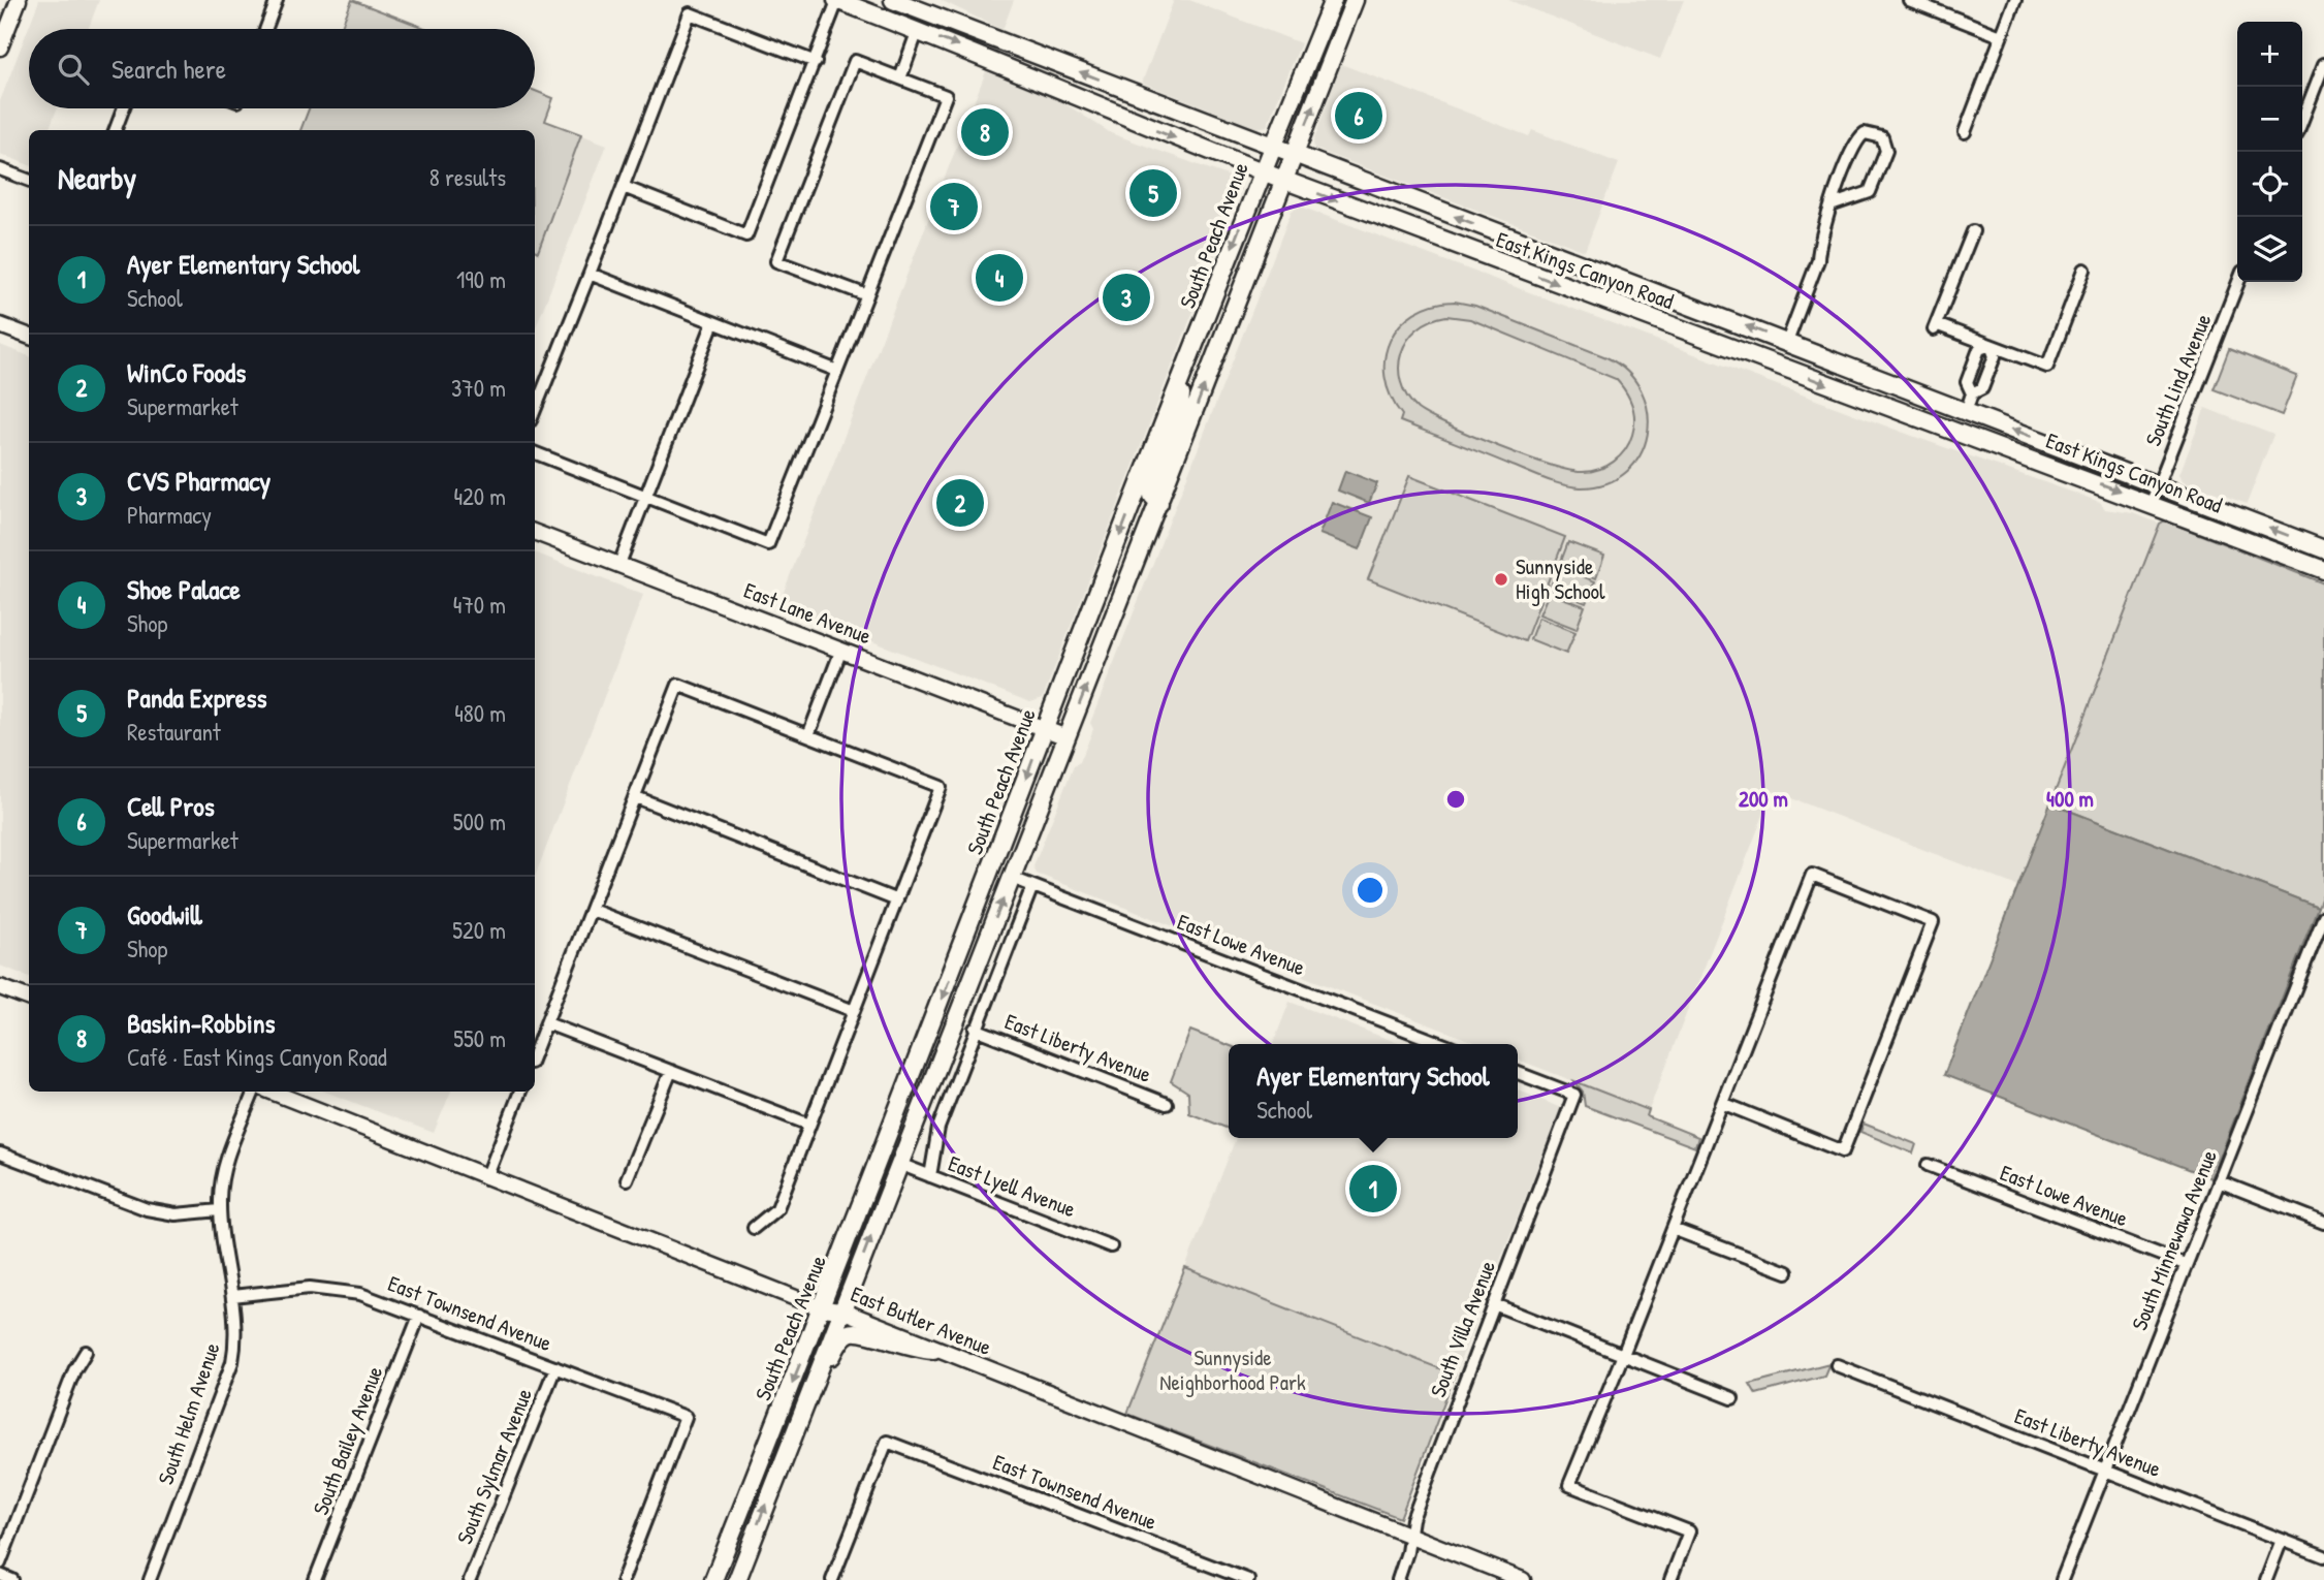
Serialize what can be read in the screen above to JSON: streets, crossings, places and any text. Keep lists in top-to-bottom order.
{
  "streets": {
    "main road": ["South Peach Avenue", "East Kings Canyon Road"],
    "street": [
      "South Lind Avenue",
      "East Lane Avenue",
      "East Lowe Avenue",
      "East Liberty Avenue",
      "East Lyell Avenue",
      "South Minnewawa Avenue",
      "East Townsend Avenue",
      "East Butler Avenue",
      "South Villa Avenue",
      "South Helm Avenue",
      "South Bailey Avenue",
      "South Sylmar Avenue"
    ]
  },
  "crossings": [
    ["South Peach Avenue", "East Kings Canyon Road"],
    ["South Peach Avenue", "East Lane Avenue"],
    ["South Peach Avenue", "East Lowe Avenue"],
    ["South Peach Avenue", "East Lyell Avenue"],
    ["South Peach Avenue", "East Butler Avenue"],
    ["East Kings Canyon Road", "South Lind Avenue"],
    ["East Lowe Avenue", "South Minnewawa Avenue"],
    ["East Liberty Avenue", "South Minnewawa Avenue"],
    ["East Townsend Avenue", "South Helm Avenue"],
    ["East Townsend Avenue", "South Bailey Avenue"],
    ["East Townsend Avenue", "South Sylmar Avenue"],
    ["East Butler Avenue", "South Villa Avenue"]
  ],
  "parks": ["Sunnyside Neighborhood Park"],
  "places": ["Sunnyside High School"],
  "page": {
    "map_buttons": ["+", "−"],
    "search": "Search here",
    "pins": [
      "6",
      "8",
      "5",
      "7",
      "4",
      "3",
      "2",
      "1"
    ],
    "heading": ["Nearby", "8 results"],
    "list": [
      {
        "mark": "1",
        "name": "Ayer Elementary School",
        "note": "School",
        "value": "190 m"
      },
      {
        "mark": "2",
        "name": "WinCo Foods",
        "note": "Supermarket",
        "value": "370 m"
      },
      {
        "mark": "3",
        "name": "CVS Pharmacy",
        "note": "Pharmacy",
        "value": "420 m"
      },
      {
        "mark": "4",
        "name": "Shoe Palace",
        "note": "Shop",
        "value": "470 m"
      },
      {
        "mark": "5",
        "name": "Panda Express",
        "note": "Restaurant",
        "value": "480 m"
      },
      {
        "mark": "6",
        "name": "Cell Pros",
        "note": "Supermarket",
        "value": "500 m"
      },
      {
        "mark": "7",
        "name": "Goodwill",
        "note": "Shop",
        "value": "520 m"
      },
      {
        "mark": "8",
        "name": "Baskin-Robbins",
        "note": "Café · East Kings Canyon Road",
        "value": "550 m"
      }
    ],
    "popup": ["Ayer Elementary School", "School"]
  },
  "rings": ["200 m", "400 m"]
}
